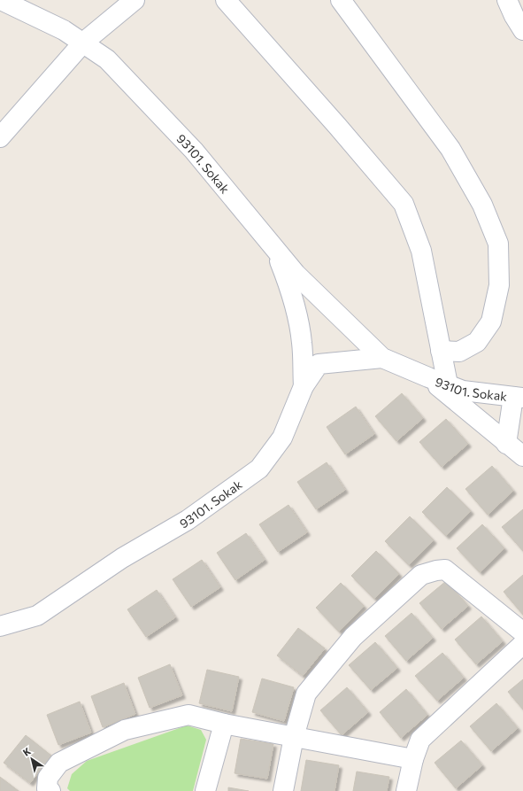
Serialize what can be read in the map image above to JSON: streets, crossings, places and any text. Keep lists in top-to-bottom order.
{
  "streets": {
    "street": ["93101. Sokak"]
  },
  "north": "top left"
}
